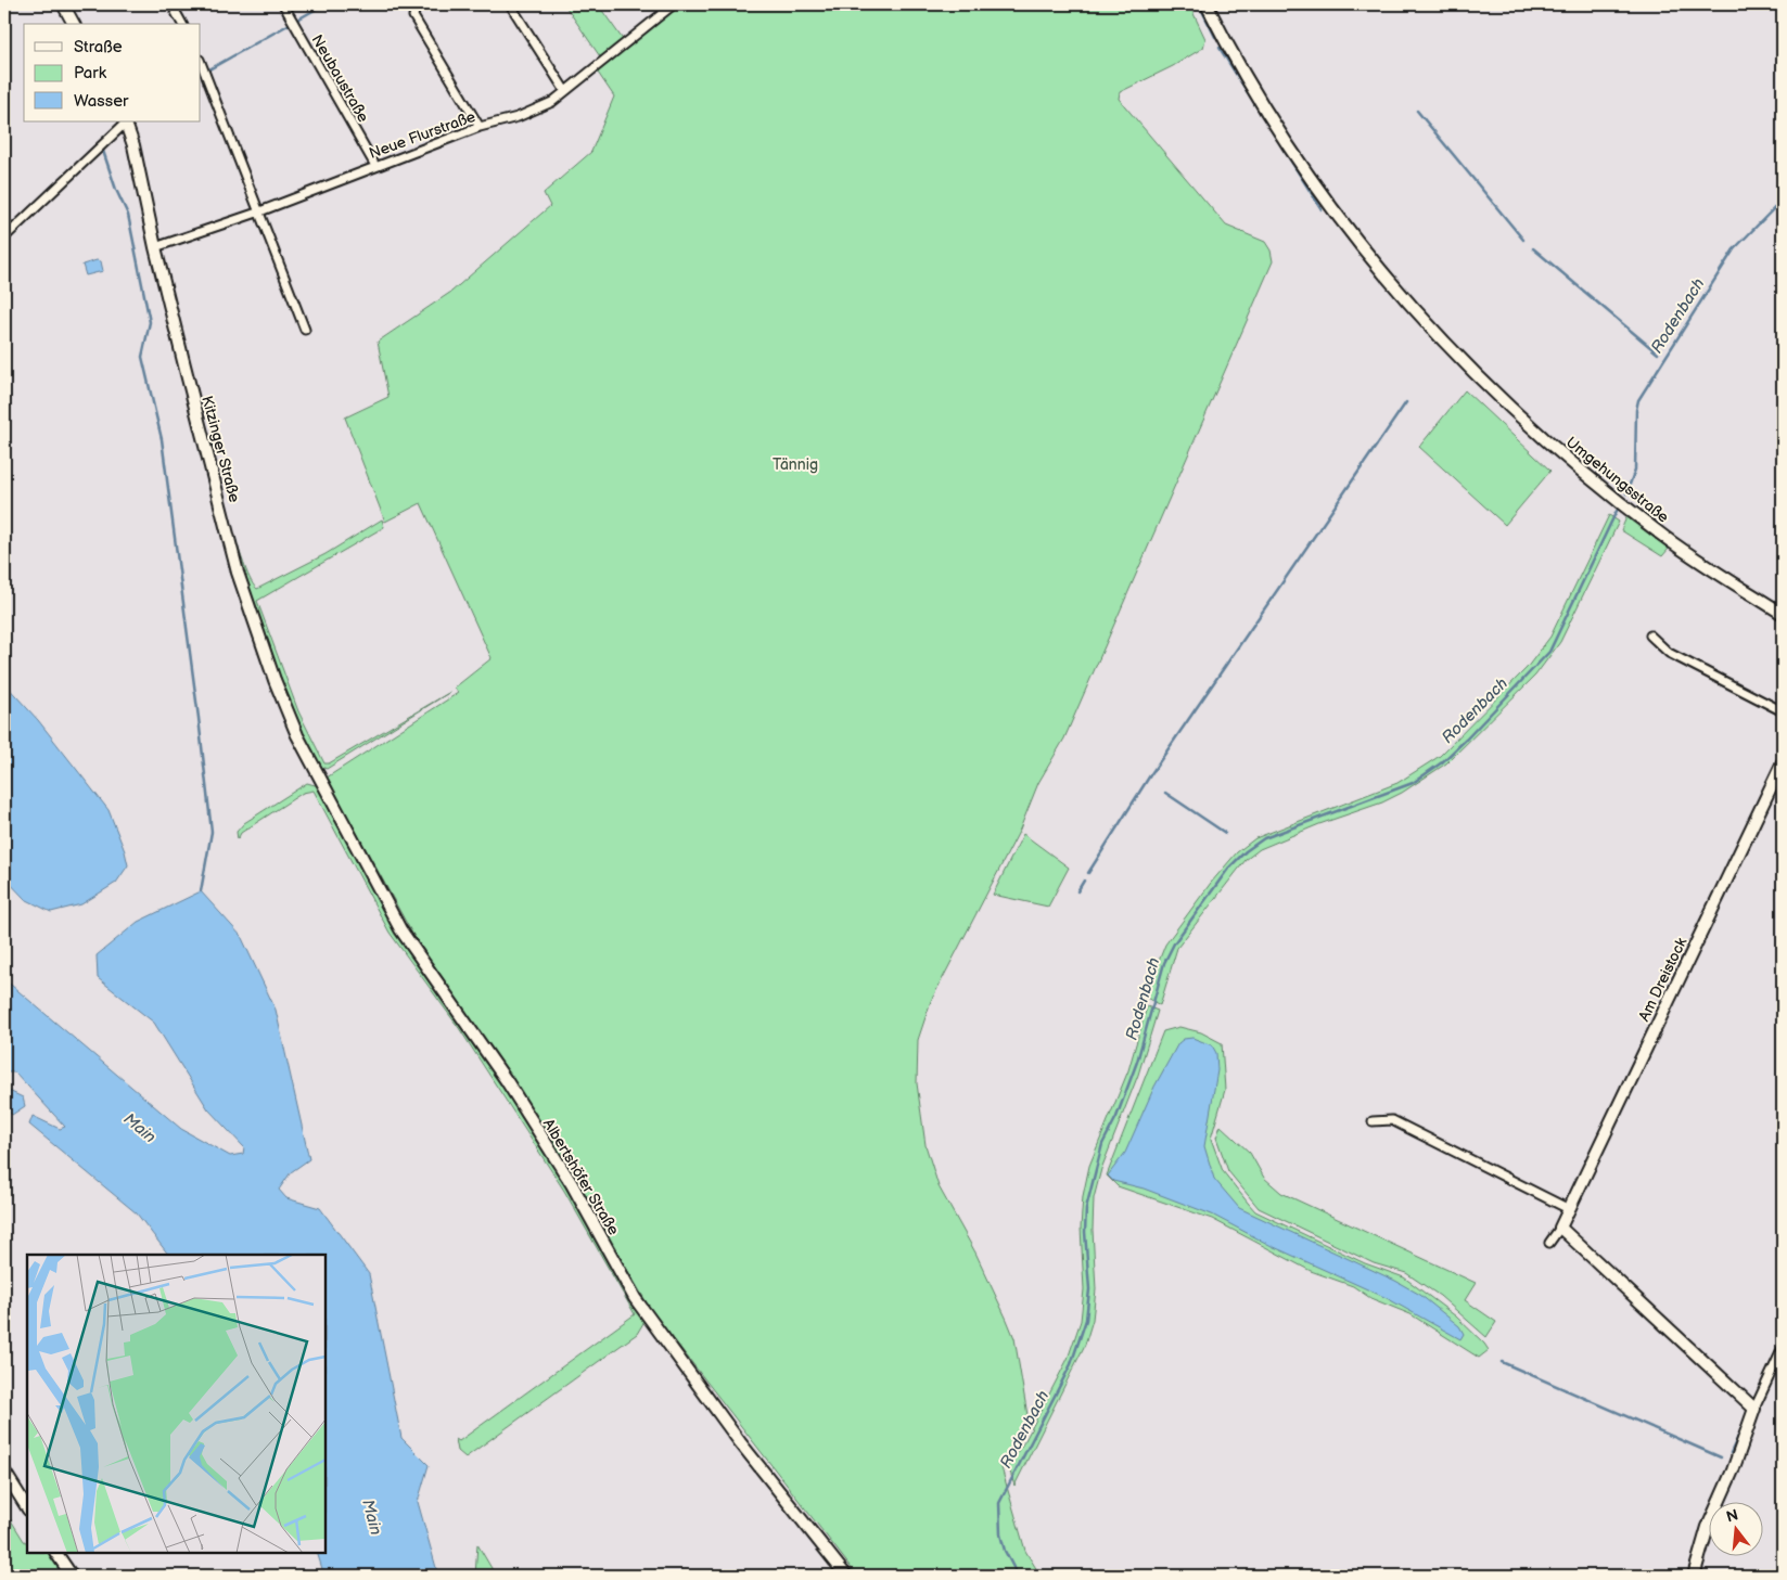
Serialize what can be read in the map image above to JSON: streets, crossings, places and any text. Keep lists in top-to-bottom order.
{
  "streets": {
    "street": [
      "Neubaustraße",
      "Neue Flurstraße",
      "Kitzinger Straße",
      "Umgehungsstraße",
      "Am Dreistock",
      "Albertshöfer Straße"
    ]
  },
  "crossings": [
    ["Neubaustraße", "Neue Flurstraße"],
    ["Neue Flurstraße", "Kitzinger Straße"],
    ["Kitzinger Straße", "Albertshöfer Straße"]
  ],
  "water": ["Rodenbach", "Main"],
  "parks": ["Tännig"],
  "legend": ["Straße", "Park", "Wasser"],
  "north": "top"
}
